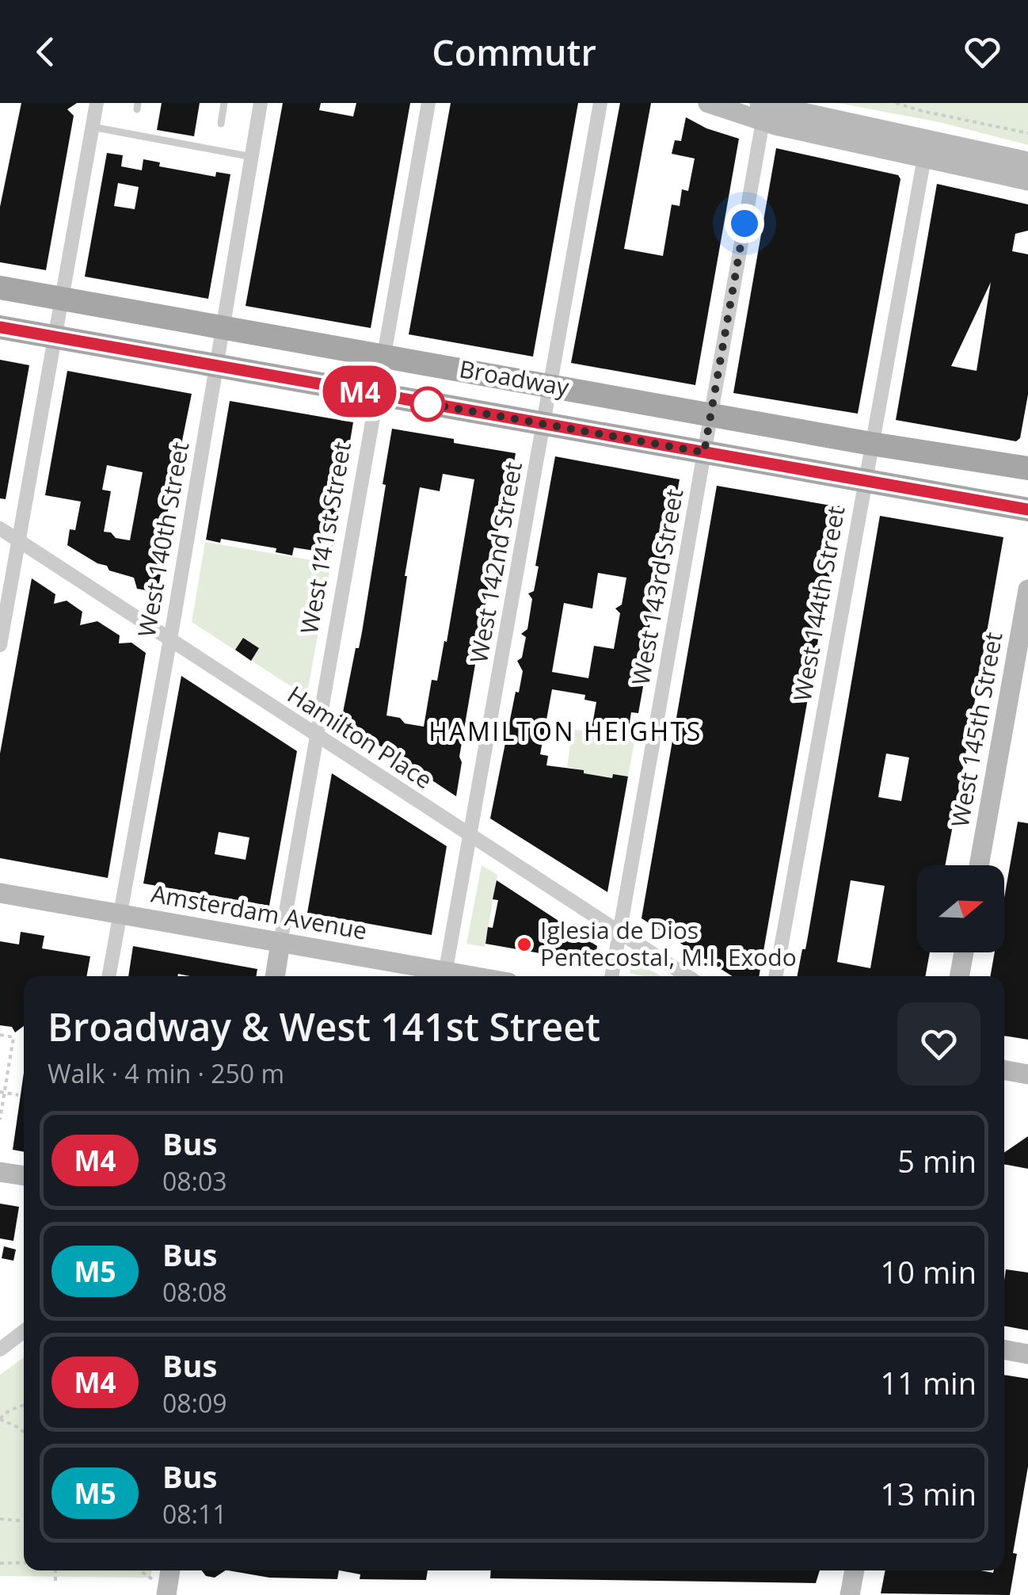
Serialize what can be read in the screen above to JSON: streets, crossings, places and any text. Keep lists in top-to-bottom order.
{
  "streets": {
    "main road": [
      "Broadway",
      "West 141st Street",
      "West 145th Street",
      "Amsterdam Avenue"
    ],
    "street": [
      "West 140th Street",
      "West 142nd Street",
      "West 143rd Street",
      "West 144th Street",
      "Hamilton Place"
    ]
  },
  "crossings": [
    ["Broadway", "West 141st Street"],
    ["Broadway", "West 140th Street"],
    ["Broadway", "West 142nd Street"],
    ["Broadway", "West 143rd Street"],
    ["Broadway", "West 144th Street"],
    ["West 141st Street", "Hamilton Place"],
    ["West 141st Street", "Amsterdam Avenue"],
    ["West 140th Street", "Hamilton Place"],
    ["West 140th Street", "Amsterdam Avenue"],
    ["West 142nd Street", "Hamilton Place"],
    ["West 143rd Street", "Hamilton Place"]
  ],
  "districts": ["HAMILTON HEIGHTS"],
  "places": ["Iglesia de Dios Pentecostal, M.I. Exodo"],
  "lines": ["bus line M4"],
  "north": "right",
  "page": {
    "header": "Commutr",
    "on_map": "M4",
    "heading": ["Broadway & West 141st Street", "Walk · 4 min · 250 m"],
    "list": [
      {
        "mark": "M4",
        "name": "Bus",
        "note": "08:03",
        "value": "5 min"
      },
      {
        "mark": "M5",
        "name": "Bus",
        "note": "08:08",
        "value": "10 min"
      },
      {
        "mark": "M4",
        "name": "Bus",
        "note": "08:09",
        "value": "11 min"
      },
      {
        "mark": "M5",
        "name": "Bus",
        "note": "08:11",
        "value": "13 min"
      }
    ]
  }
}
